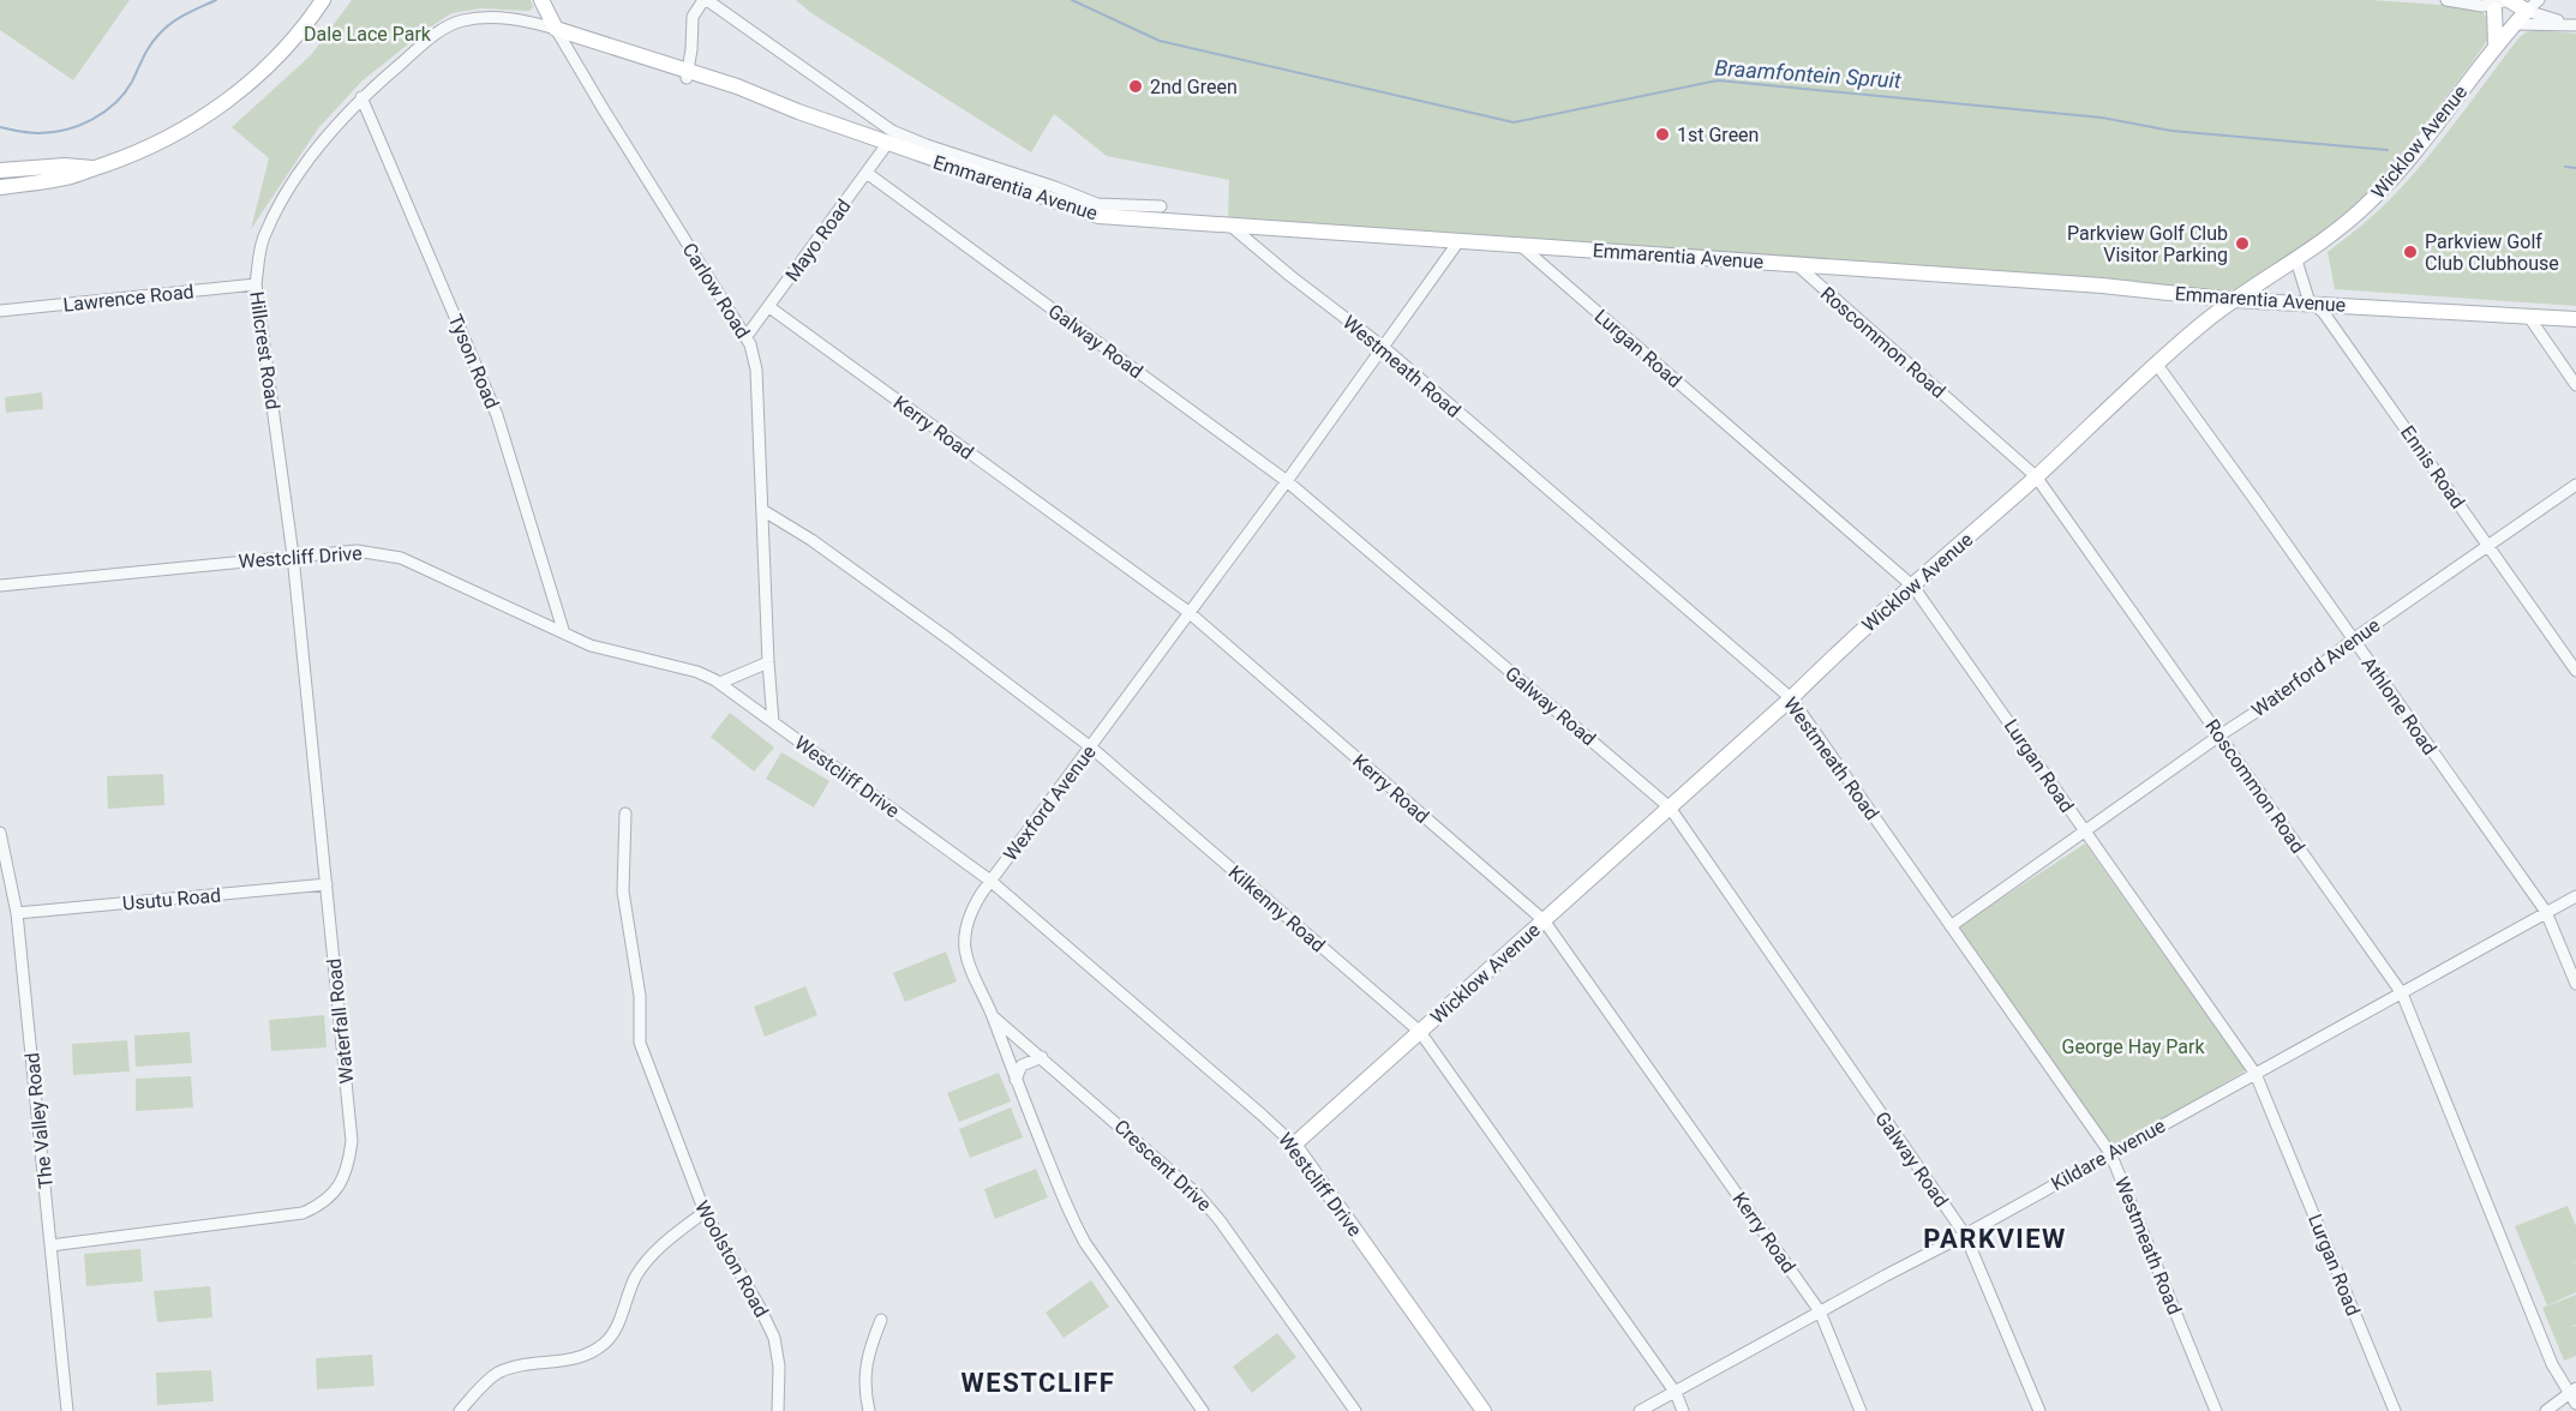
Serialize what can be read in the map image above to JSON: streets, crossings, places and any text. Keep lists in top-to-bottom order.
{
  "streets": {
    "street": [
      "Wicklow Avenue",
      "Emmarentia Avenue",
      "Mayo Road",
      "Carlow Road",
      "Lawrence Road",
      "Galway Road",
      "Roscommon Road",
      "Lurgan Road",
      "Hillcrest Road",
      "Tyson Road",
      "Westmeath Road",
      "Kerry Road",
      "Ennis Road",
      "Westcliff Drive",
      "Waterford Avenue",
      "Athlone Road",
      "Wexford Avenue",
      "Usutu Road",
      "Kilkenny Road",
      "Waterfall Road",
      "The Valley Road",
      "Kildare Avenue",
      "Crescent Drive",
      "Woolston Road"
    ]
  },
  "crossings": [
    ["Wicklow Avenue", "Emmarentia Avenue"],
    ["Wicklow Avenue", "Galway Road"],
    ["Wicklow Avenue", "Roscommon Road"],
    ["Wicklow Avenue", "Lurgan Road"],
    ["Wicklow Avenue", "Westmeath Road"],
    ["Wicklow Avenue", "Kerry Road"],
    ["Wicklow Avenue", "Ennis Road"],
    ["Wicklow Avenue", "Westcliff Drive"],
    ["Wicklow Avenue", "Athlone Road"],
    ["Wicklow Avenue", "Kilkenny Road"],
    ["Emmarentia Avenue", "Mayo Road"],
    ["Emmarentia Avenue", "Carlow Road"],
    ["Emmarentia Avenue", "Roscommon Road"],
    ["Emmarentia Avenue", "Lurgan Road"],
    ["Emmarentia Avenue", "Hillcrest Road"],
    ["Emmarentia Avenue", "Westmeath Road"],
    ["Emmarentia Avenue", "Ennis Road"],
    ["Emmarentia Avenue", "Wexford Avenue"],
    ["Mayo Road", "Carlow Road"],
    ["Mayo Road", "Galway Road"],
    ["Mayo Road", "Kerry Road"],
    ["Carlow Road", "Hillcrest Road"],
    ["Carlow Road", "Westcliff Drive"],
    ["Carlow Road", "Kilkenny Road"],
    ["Lawrence Road", "Hillcrest Road"],
    ["Galway Road", "Wexford Avenue"],
    ["Galway Road", "Kildare Avenue"],
    ["Roscommon Road", "Waterford Avenue"],
    ["Roscommon Road", "Kildare Avenue"],
    ["Lurgan Road", "Waterford Avenue"],
    ["Lurgan Road", "Kildare Avenue"],
    ["Hillcrest Road", "Tyson Road"],
    ["Hillcrest Road", "Westcliff Drive"],
    ["Hillcrest Road", "Waterfall Road"],
    ["Tyson Road", "Westcliff Drive"],
    ["Westmeath Road", "Waterford Avenue"],
    ["Westmeath Road", "Wexford Avenue"],
    ["Westmeath Road", "Kildare Avenue"],
    ["Kerry Road", "Wexford Avenue"],
    ["Kerry Road", "Kildare Avenue"],
    ["Ennis Road", "Waterford Avenue"],
    ["Westcliff Drive", "Wexford Avenue"],
    ["Westcliff Drive", "Waterfall Road"],
    ["Waterford Avenue", "Athlone Road"],
    ["Athlone Road", "Kildare Avenue"],
    ["Wexford Avenue", "Kilkenny Road"],
    ["Wexford Avenue", "Crescent Drive"],
    ["Usutu Road", "Waterfall Road"],
    ["Usutu Road", "The Valley Road"],
    ["Kilkenny Road", "Kildare Avenue"],
    ["Waterfall Road", "The Valley Road"]
  ],
  "districts": ["PARKVIEW", "WESTCLIFF"],
  "water": ["Braamfontein Spruit"],
  "parks": ["Dale Lace Park", "George Hay Park"],
  "places": [
    "2nd Green",
    "1st Green",
    "Parkview Golf Club Visitor Parking",
    "Parkview Golf Club Clubhouse"
  ]
}
